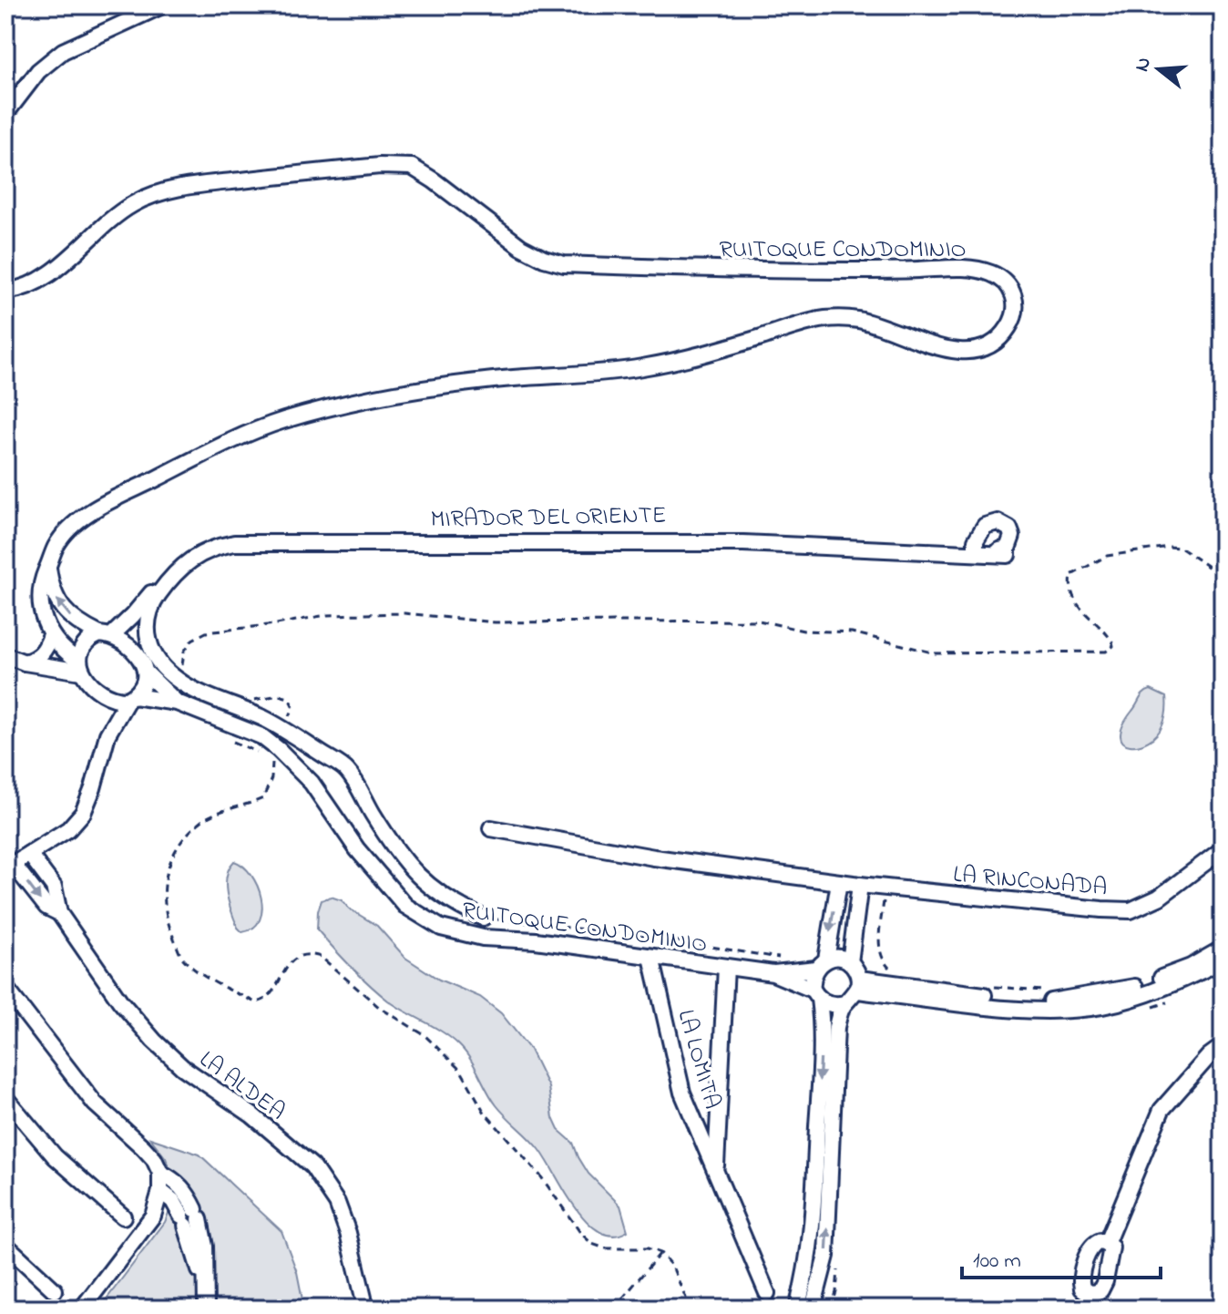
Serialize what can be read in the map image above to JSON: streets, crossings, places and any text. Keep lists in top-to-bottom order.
{
  "streets": {
    "street": [
      "RUITOQUE CONDOMINIO",
      "MIRADOR DEL ORIENTE",
      "LA RINCONADA",
      "LA LOMITA",
      "LA ALDEA"
    ]
  },
  "crossings": [
    ["RUITOQUE CONDOMINIO", "MIRADOR DEL ORIENTE"],
    ["RUITOQUE CONDOMINIO", "LA LOMITA"]
  ],
  "scale_bar": "100 m",
  "north": "left"
}
